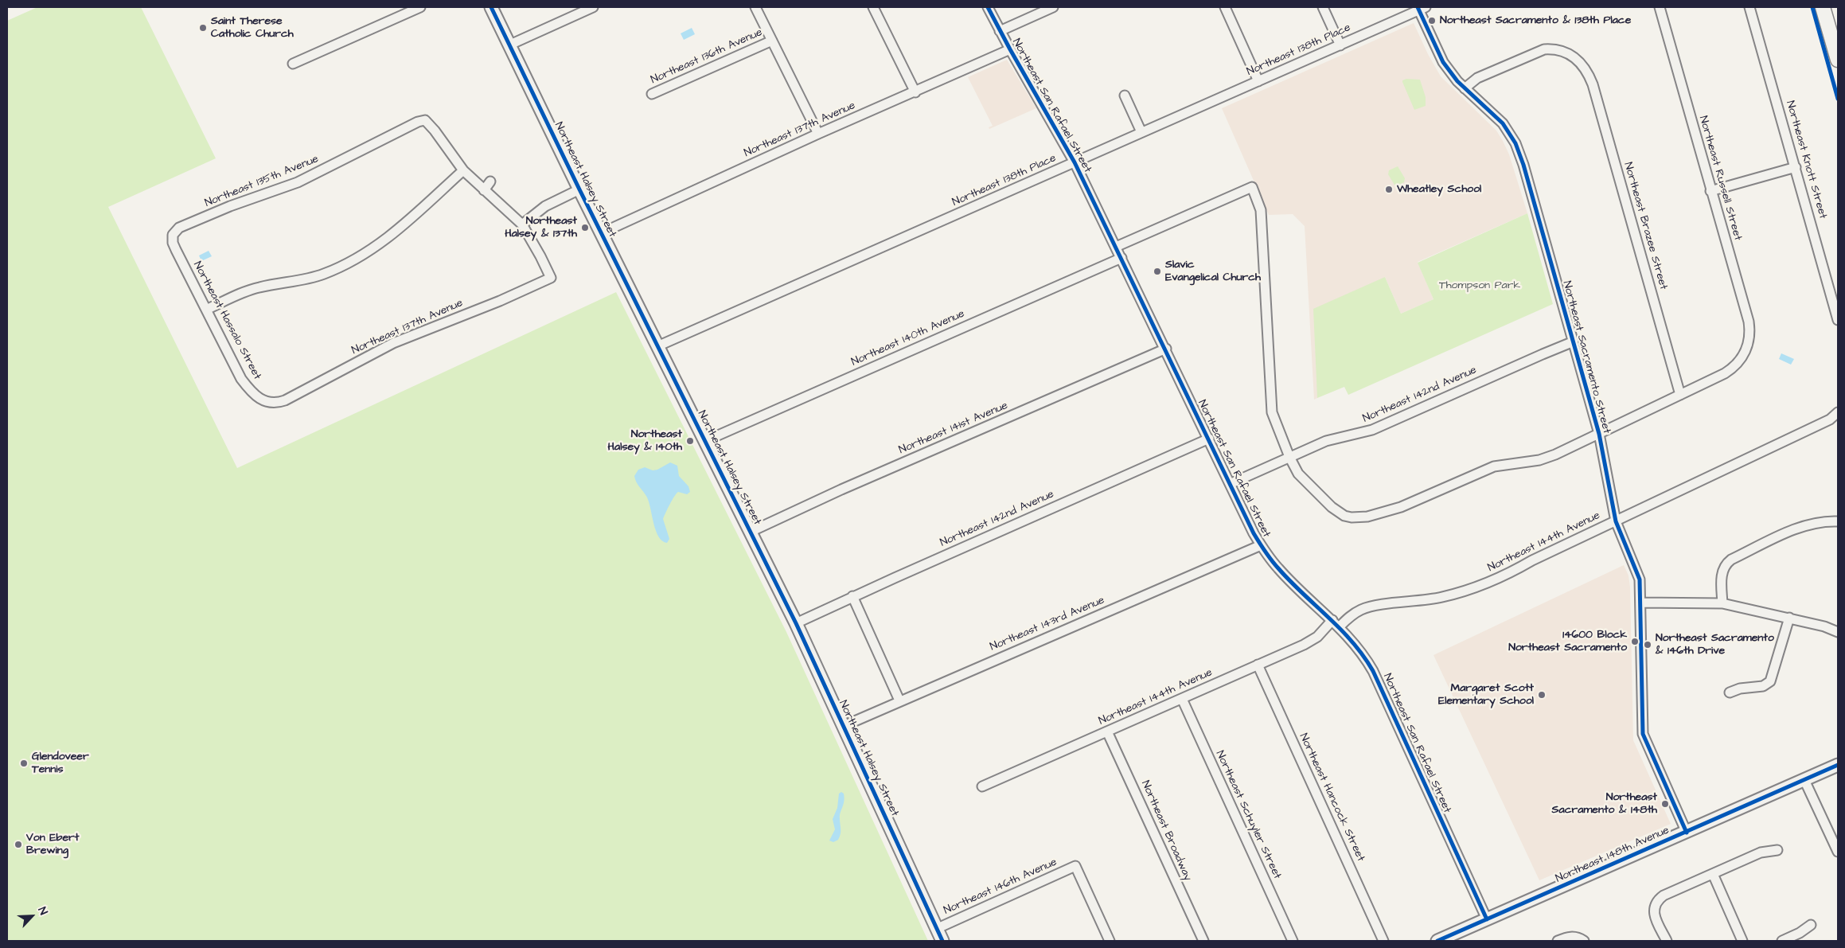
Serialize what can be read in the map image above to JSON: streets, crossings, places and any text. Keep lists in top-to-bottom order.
{
  "streets": {
    "main road": ["Northeast Halsey Street", "Northeast 148th Avenue"],
    "street": [
      "Northeast 138th Place",
      "Northeast 136th Avenue",
      "Northeast San Rafael Street",
      "Northeast 137th Avenue",
      "Northeast Knott Street",
      "Northeast Russell Street",
      "Northeast 135th Avenue",
      "Northeast Brazee Street",
      "Northeast Hassalo Street",
      "Northeast 140th Avenue",
      "Northeast Sacramento Street",
      "Northeast 142nd Avenue",
      "Northeast 141st Avenue",
      "Northeast 144th Avenue",
      "Northeast 143rd Avenue",
      "Northeast Hancock Street",
      "Northeast Schuyler Street",
      "Northeast Broadway",
      "Northeast 146th Avenue"
    ]
  },
  "crossings": [
    ["Northeast 138th Place", "Northeast San Rafael Street"],
    ["Northeast 138th Place", "Northeast Halsey Street"],
    ["Northeast 138th Place", "Northeast Sacramento Street"],
    ["Northeast San Rafael Street", "Northeast 137th Avenue"],
    ["Northeast San Rafael Street", "Northeast 140th Avenue"],
    ["Northeast San Rafael Street", "Northeast 142nd Avenue"],
    ["Northeast San Rafael Street", "Northeast 141st Avenue"],
    ["Northeast San Rafael Street", "Northeast 144th Avenue"],
    ["Northeast San Rafael Street", "Northeast 143rd Avenue"],
    ["Northeast San Rafael Street", "Northeast 148th Avenue"],
    ["Northeast 137th Avenue", "Northeast Halsey Street"],
    ["Northeast 137th Avenue", "Northeast Hassalo Street"],
    ["Northeast Russell Street", "Northeast Brazee Street"],
    ["Northeast Halsey Street", "Northeast 140th Avenue"],
    ["Northeast Halsey Street", "Northeast 142nd Avenue"],
    ["Northeast Halsey Street", "Northeast 141st Avenue"],
    ["Northeast Halsey Street", "Northeast 143rd Avenue"],
    ["Northeast Halsey Street", "Northeast 146th Avenue"],
    ["Northeast 135th Avenue", "Northeast Hassalo Street"],
    ["Northeast Brazee Street", "Northeast Sacramento Street"],
    ["Northeast Sacramento Street", "Northeast 142nd Avenue"],
    ["Northeast Sacramento Street", "Northeast 144th Avenue"],
    ["Northeast Sacramento Street", "Northeast 148th Avenue"],
    ["Northeast 144th Avenue", "Northeast Hancock Street"],
    ["Northeast 144th Avenue", "Northeast Schuyler Street"],
    ["Northeast 144th Avenue", "Northeast Broadway"]
  ],
  "parks": ["Thompson Park"],
  "places": [
    "Northeast Sacramento & 138th Place",
    "Saint Therese Catholic Church",
    "Wheatley School",
    "Northeast Halsey & 137th",
    "Slavic Evangelical Church",
    "Northeast Halsey & 140th",
    "14600 Block Northeast Sacramento",
    "Northeast Sacramento & 146th Drive",
    "Margaret Scott Elementary School",
    "Glendoveer Tennis",
    "Northeast Sacramento & 148th",
    "Von Ebert Brewing"
  ],
  "north": "top right"
}
